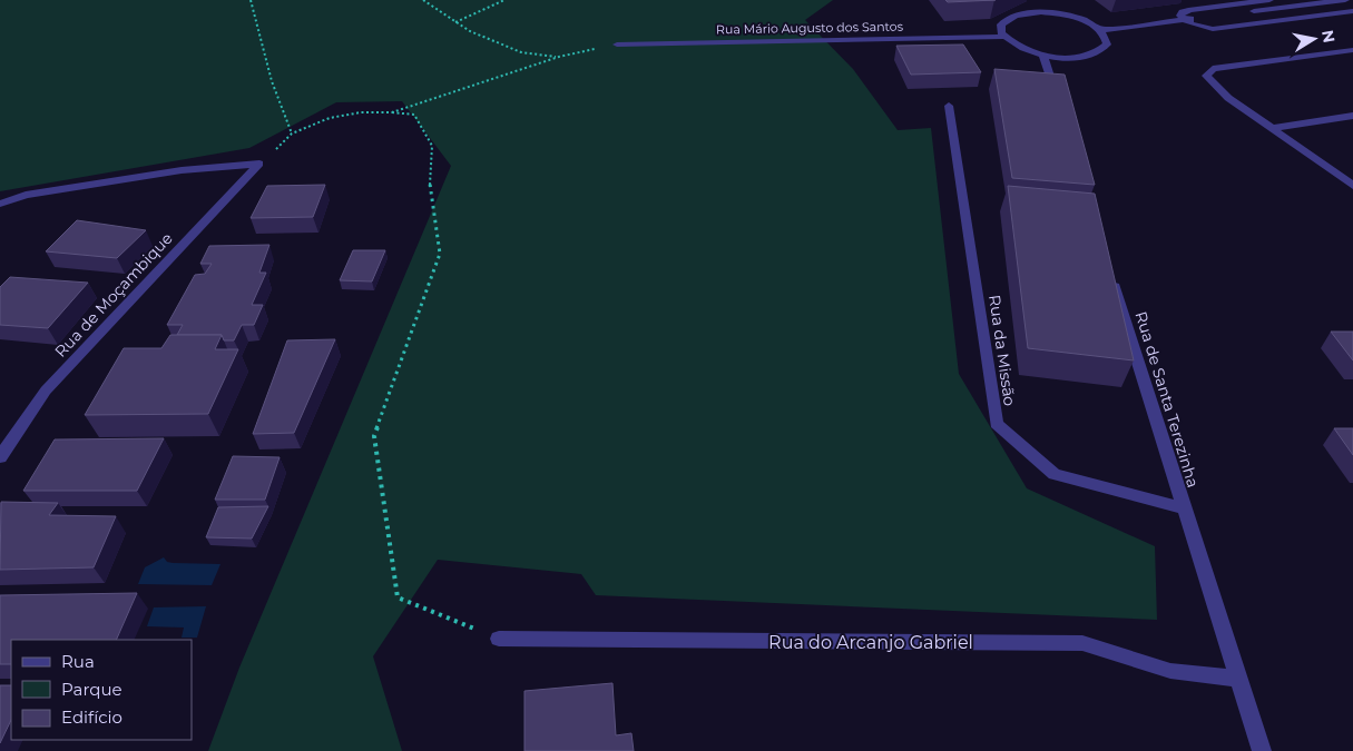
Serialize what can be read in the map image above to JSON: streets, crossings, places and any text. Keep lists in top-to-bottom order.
{
  "streets": {
    "street": [
      "Rua Mário Augusto dos Santos",
      "Rua de Moçambique",
      "Rua da Missão",
      "Rua de Santa Terezinha",
      "Rua do Arcanjo Gabriel"
    ]
  },
  "crossings": [
    ["Rua da Missão", "Rua de Santa Terezinha"],
    ["Rua de Santa Terezinha", "Rua do Arcanjo Gabriel"]
  ],
  "legend": ["Rua", "Parque", "Edifício"],
  "north": "right"
}
